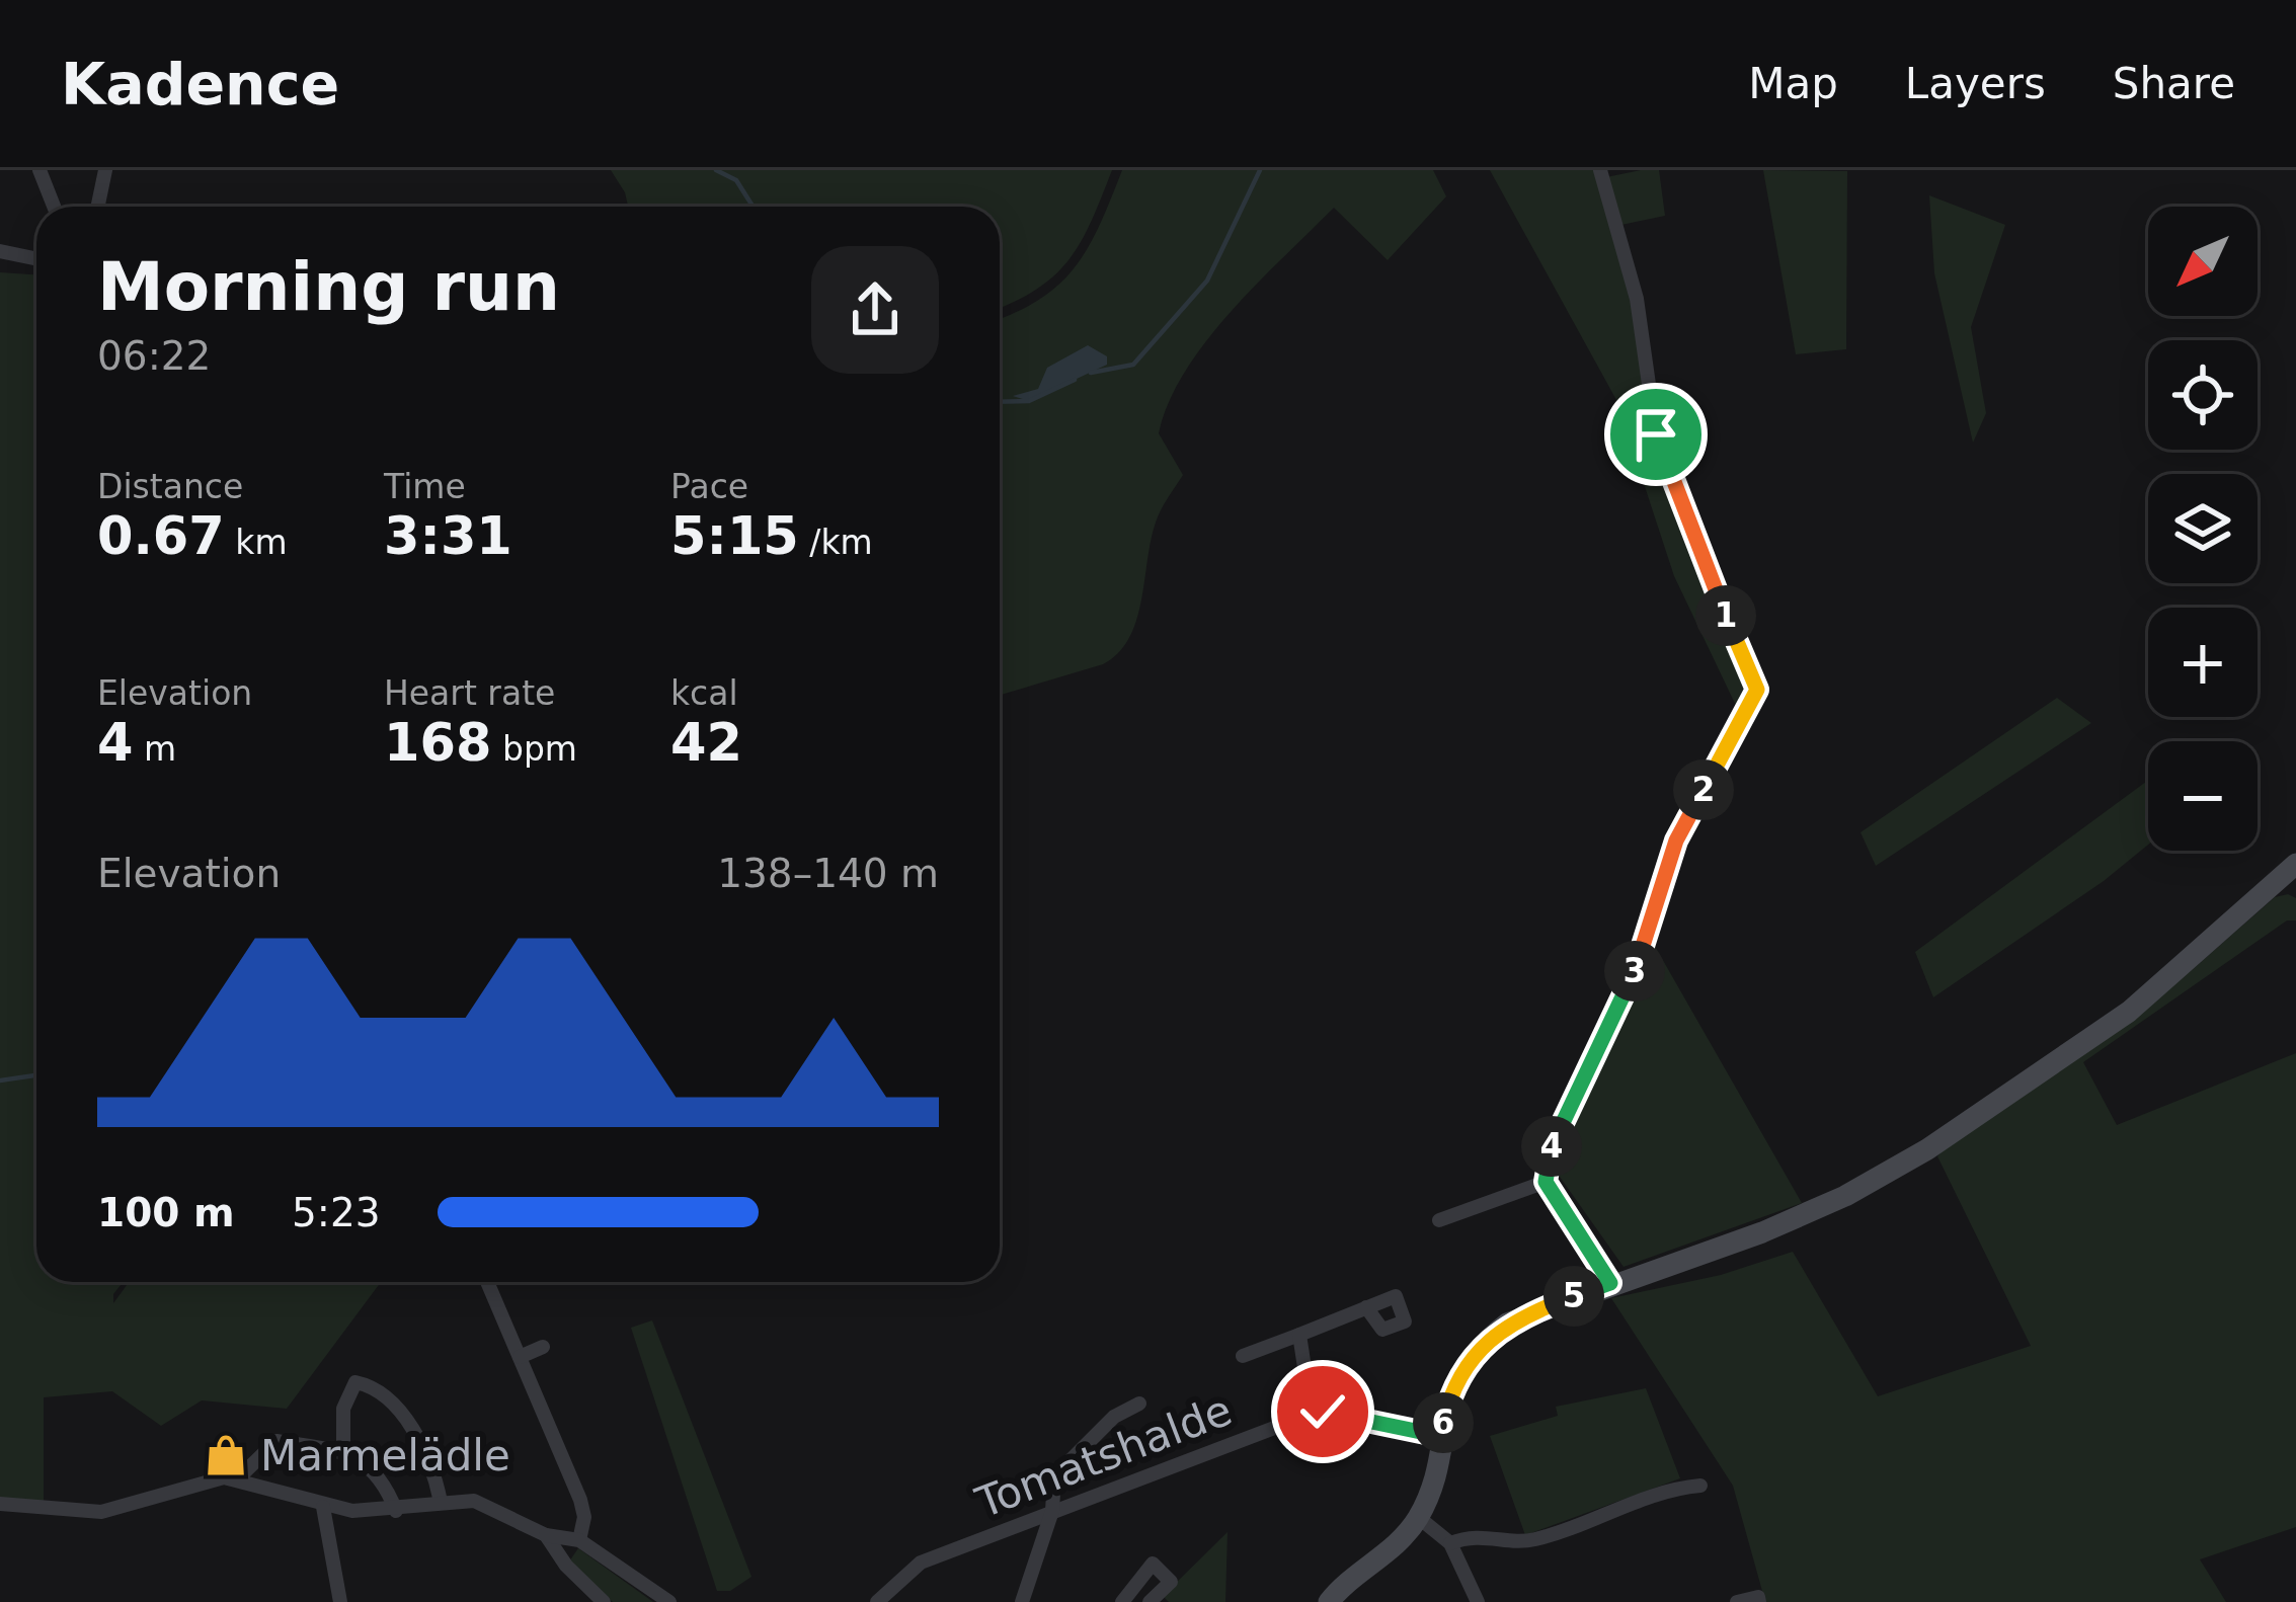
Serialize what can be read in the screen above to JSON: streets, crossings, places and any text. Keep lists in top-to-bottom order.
{
  "streets": {
    "street": ["Tomatshalde"]
  },
  "places": {
    "shop": ["Marmelädle"]
  },
  "north": "bottom left",
  "page": {
    "header": "Kadence",
    "nav": ["Map", "Layers", "Share"],
    "map_buttons": ["+", "−"],
    "heading": ["Morning run", "06:22"],
    "stats": [
      ["Distance", "0.67 km"],
      ["Time", "3:31"],
      ["Pace", "5:15 /km"],
      ["Elevation", "4 m"],
      ["Heart rate", "168 bpm"],
      ["kcal", "42"]
    ],
    "pins": [
      "1",
      "2",
      "3",
      "4",
      "5",
      "6"
    ],
    "chart": ["Elevation", "138–140 m"],
    "list": [
      {
        "name": "100 m",
        "note": "5:23"
      }
    ]
  }
}
